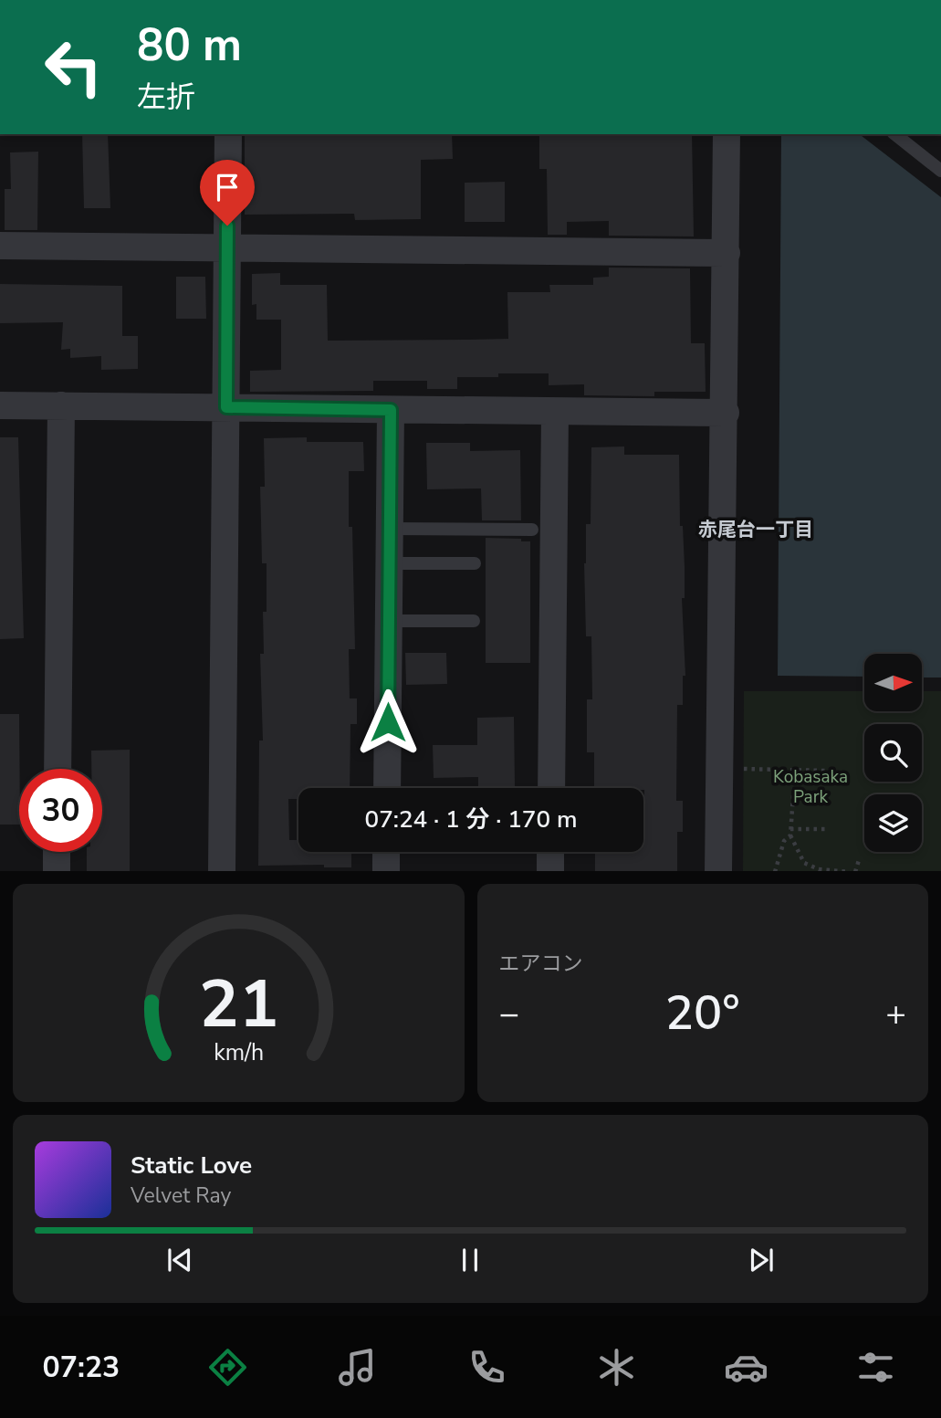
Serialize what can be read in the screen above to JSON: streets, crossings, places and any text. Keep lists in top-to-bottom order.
{
  "districts": ["赤尾台一丁目"],
  "parks": ["Kobasaka Park"],
  "north": "right",
  "page": {
    "turn": ["80 m", "左折"],
    "limit": "30",
    "trip": "07:24 · 1 分 · 170 m",
    "tile": "エアコン",
    "heat": ["−", "20°", "+"],
    "song": ["Static Love", "Velvet Ray"],
    "tabs": "07:23",
    "gauge": ["21", "km/h"]
  }
}
